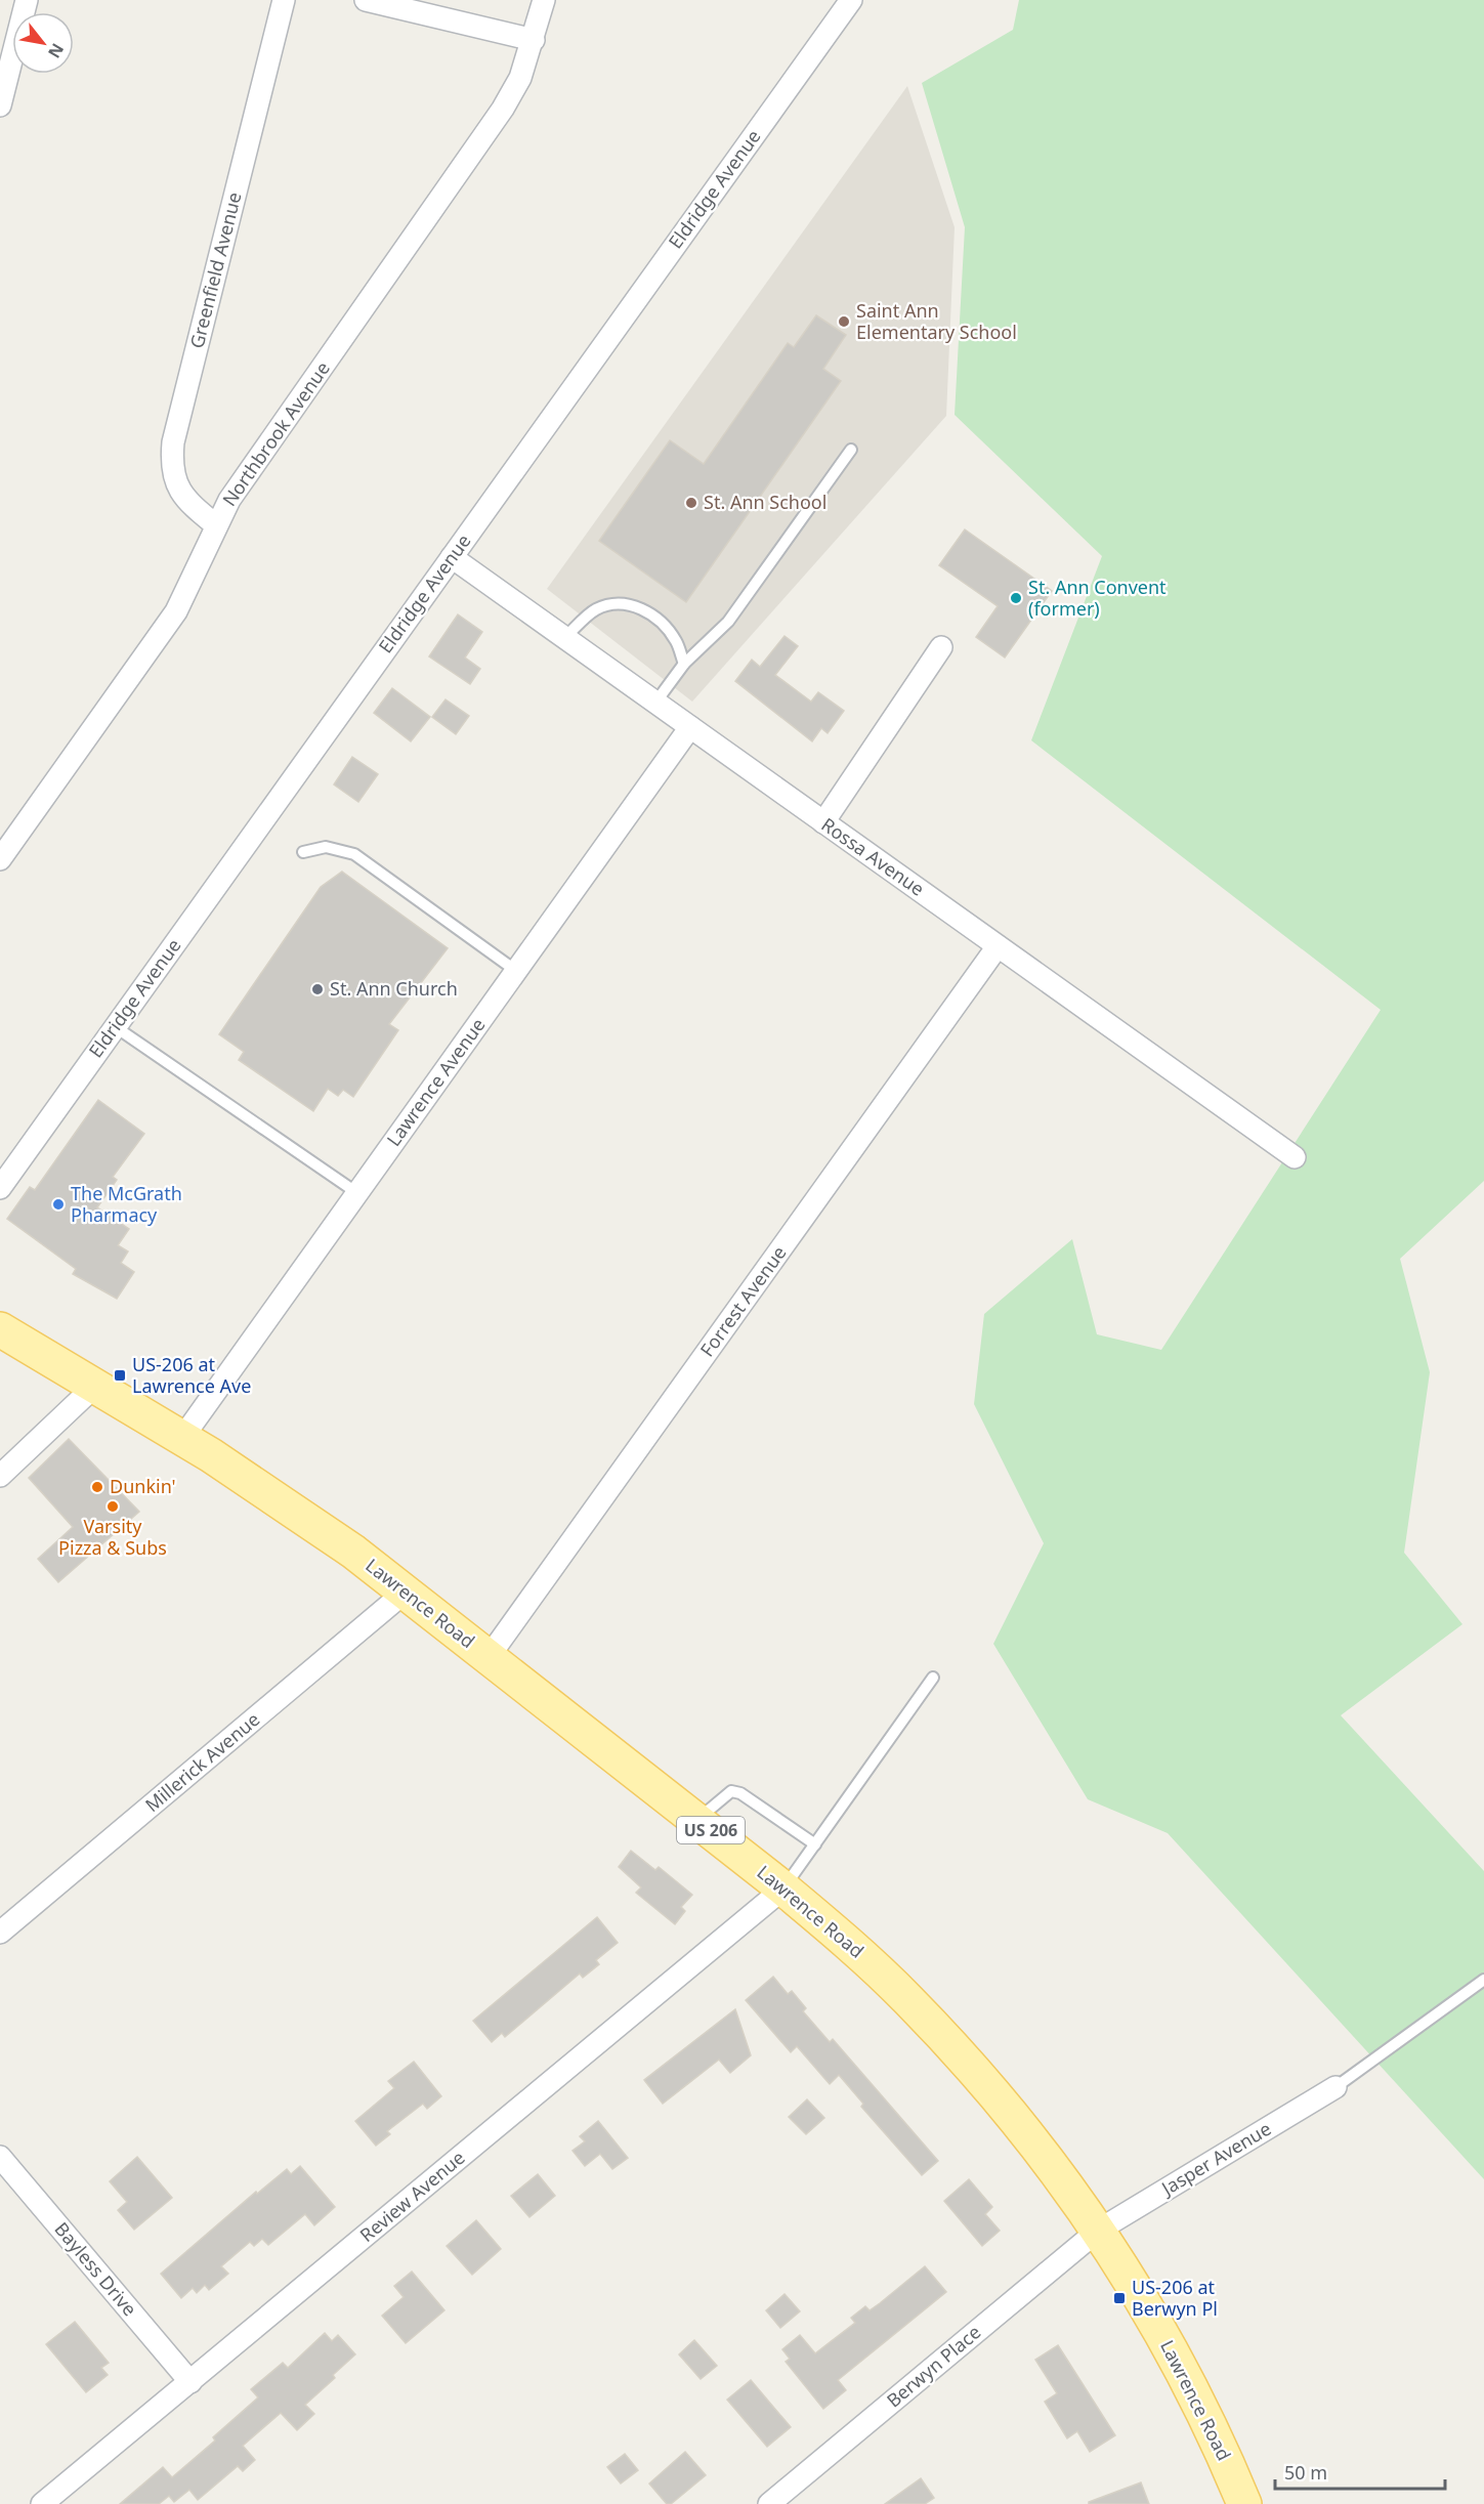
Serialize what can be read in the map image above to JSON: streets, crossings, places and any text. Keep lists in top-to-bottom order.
{
  "streets": {
    "main road": ["Lawrence Road", "US 206"],
    "street": [
      "Eldridge Avenue",
      "Greenfield Avenue",
      "Northbrook Avenue",
      "Rossa Avenue",
      "Lawrence Avenue",
      "Forrest Avenue",
      "Millerick Avenue",
      "Jasper Avenue",
      "Review Avenue",
      "Bayless Drive",
      "Berwyn Place"
    ]
  },
  "crossings": [
    ["Eldridge Avenue", "Rossa Avenue"],
    ["Greenfield Avenue", "Northbrook Avenue"],
    ["Rossa Avenue", "Lawrence Avenue"],
    ["Rossa Avenue", "Forrest Avenue"],
    ["Lawrence Avenue", "Lawrence Road"],
    ["Forrest Avenue", "Lawrence Road"],
    ["Lawrence Road", "Millerick Avenue"],
    ["Lawrence Road", "Jasper Avenue"],
    ["Lawrence Road", "Review Avenue"],
    ["Lawrence Road", "Berwyn Place"],
    ["Jasper Avenue", "Berwyn Place"],
    ["Review Avenue", "Bayless Drive"]
  ],
  "places": {
    "other": [
      "Saint Ann Elementary School",
      "St. Ann School",
      "St. Ann Convent (former)",
      "St. Ann Church",
      "The McGrath Pharmacy",
      "Dunkin'",
      "Varsity Pizza & Subs"
    ],
    "transit": ["US-206 at Lawrence Ave", "US-206 at Berwyn Pl"]
  },
  "scale_bar": "50 m",
  "north": "bottom right"
}
